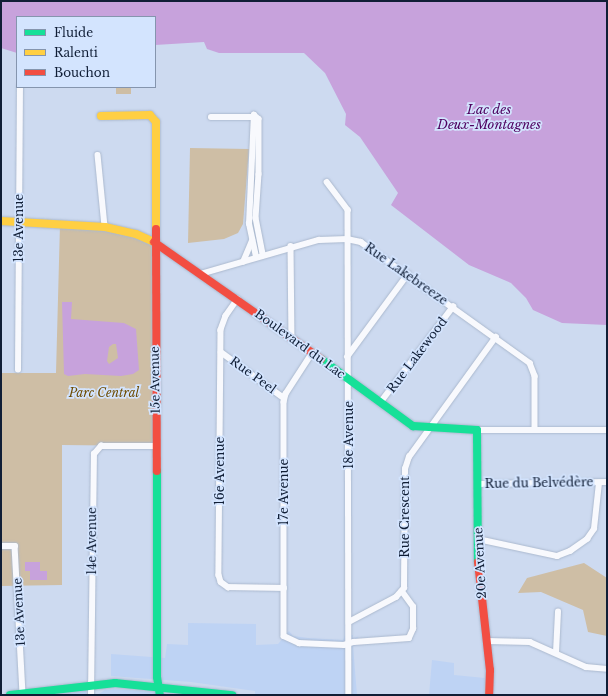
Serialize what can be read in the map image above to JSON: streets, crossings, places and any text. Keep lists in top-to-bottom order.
{
  "streets": {
    "street": [
      "13e Avenue",
      "Rue Lakebreeze",
      "Boulevard du Lac",
      "Rue Lakewood",
      "Rue Peel",
      "15e Avenue",
      "18e Avenue",
      "16e Avenue",
      "Rue du Belvédère",
      "17e Avenue",
      "Rue Crescent",
      "14e Avenue",
      "20e Avenue"
    ]
  },
  "crossings": [
    ["13e Avenue", "Boulevard du Lac"],
    ["Rue Lakebreeze", "Boulevard du Lac"],
    ["Rue Lakebreeze", "Rue Lakewood"],
    ["Rue Lakebreeze", "18e Avenue"],
    ["Rue Lakebreeze", "Rue Crescent"],
    ["Boulevard du Lac", "Rue Lakewood"],
    ["Boulevard du Lac", "15e Avenue"],
    ["Boulevard du Lac", "18e Avenue"],
    ["Boulevard du Lac", "16e Avenue"],
    ["Boulevard du Lac", "Rue Crescent"],
    ["Boulevard du Lac", "20e Avenue"],
    ["Rue Peel", "16e Avenue"],
    ["Rue Peel", "17e Avenue"],
    ["15e Avenue", "14e Avenue"],
    ["18e Avenue", "17e Avenue"],
    ["16e Avenue", "17e Avenue"],
    ["Rue du Belvédère", "20e Avenue"]
  ],
  "water": ["Lac des Deux-Montagnes"],
  "parks": ["Parc Central"],
  "legend": ["Fluide", "Ralenti", "Bouchon"]
}
